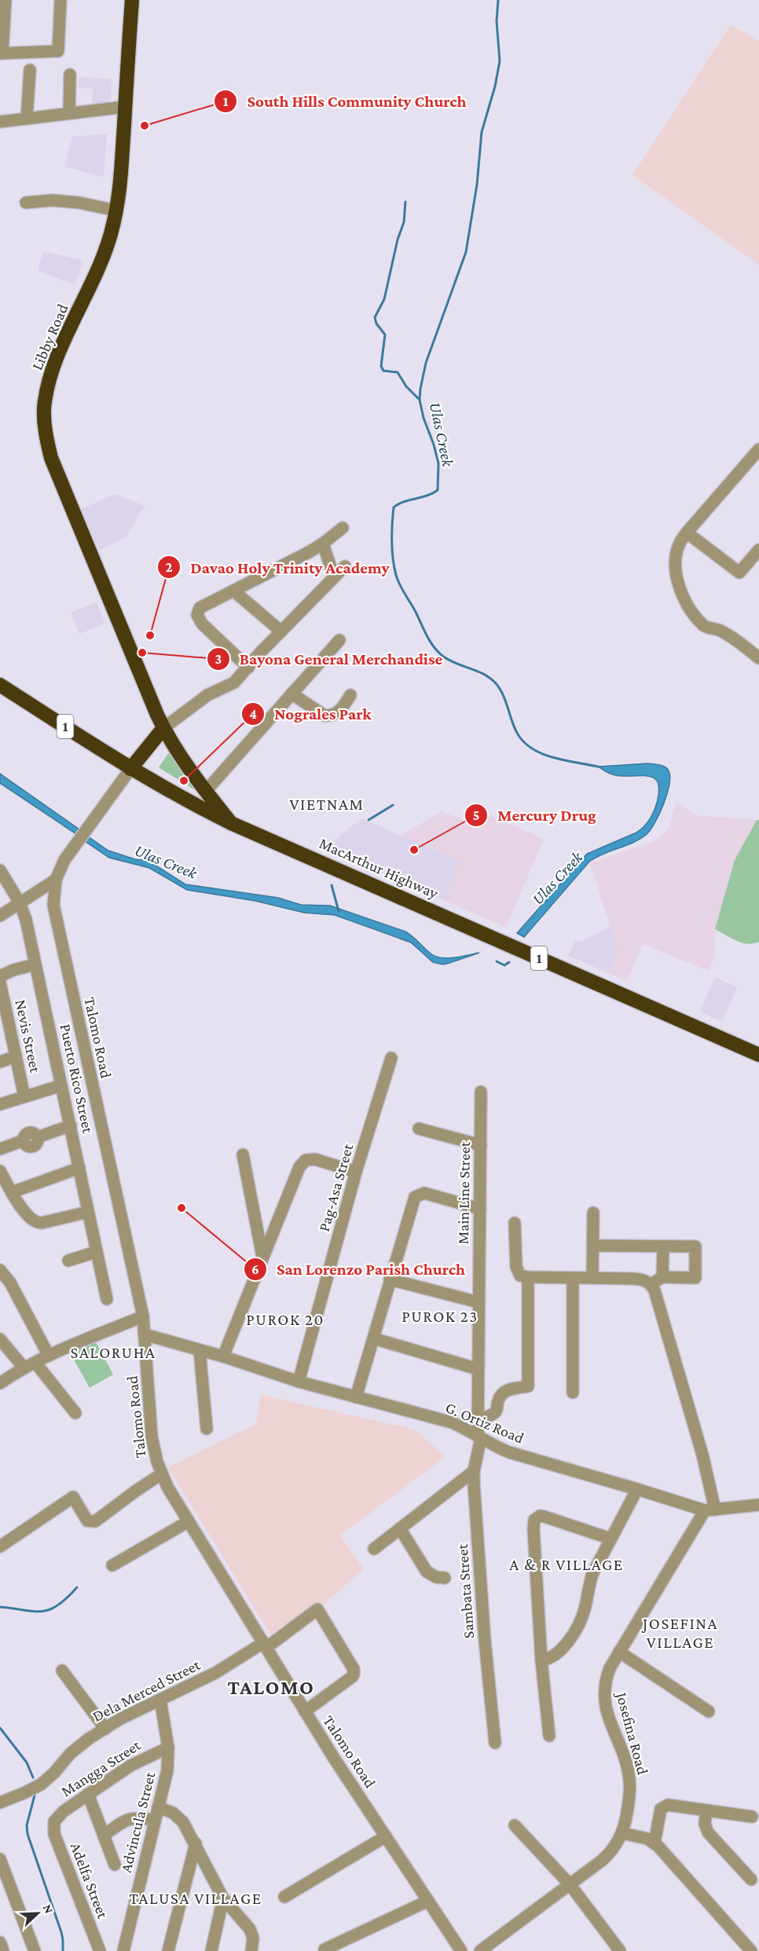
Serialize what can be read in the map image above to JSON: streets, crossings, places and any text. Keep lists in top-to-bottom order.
{
  "streets": {
    "highway": ["Libby Road", "1", "MacArthur Highway"],
    "street": [
      "Nevis Street",
      "Talomo Road",
      "Puerto Rico Street",
      "Pag-Asa Street",
      "Main Line Street",
      "G. Ortiz Road",
      "Sambata Street",
      "Dela Merced Street",
      "Josefina Road",
      "Mangga Street",
      "Advincula Street",
      "Adelfa Street"
    ]
  },
  "crossings": [
    ["Libby Road", "MacArthur Highway"],
    ["MacArthur Highway", "Talomo Road"],
    ["Talomo Road", "G. Ortiz Road"],
    ["Talomo Road", "Dela Merced Street"],
    ["Pag-Asa Street", "G. Ortiz Road"],
    ["Main Line Street", "G. Ortiz Road"],
    ["Main Line Street", "Sambata Street"],
    ["G. Ortiz Road", "Sambata Street"],
    ["G. Ortiz Road", "Josefina Road"],
    ["Dela Merced Street", "Advincula Street"],
    ["Mangga Street", "Advincula Street"],
    ["Mangga Street", "Adelfa Street"]
  ],
  "districts": [
    "VIETNAM",
    "PUROK 23",
    "PUROK 20",
    "SALORUHA",
    "A & R VILLAGE",
    "JOSEFINA VILLAGE",
    "TALOMO",
    "TALUSA VILLAGE"
  ],
  "water": ["Ulas Creek"],
  "places": [
    "South Hills Community Church",
    "Davao Holy Trinity Academy",
    "Bayona General Merchandise",
    "Nograles Park",
    "Mercury Drug",
    "San Lorenzo Parish Church"
  ],
  "north": "top right"
}
